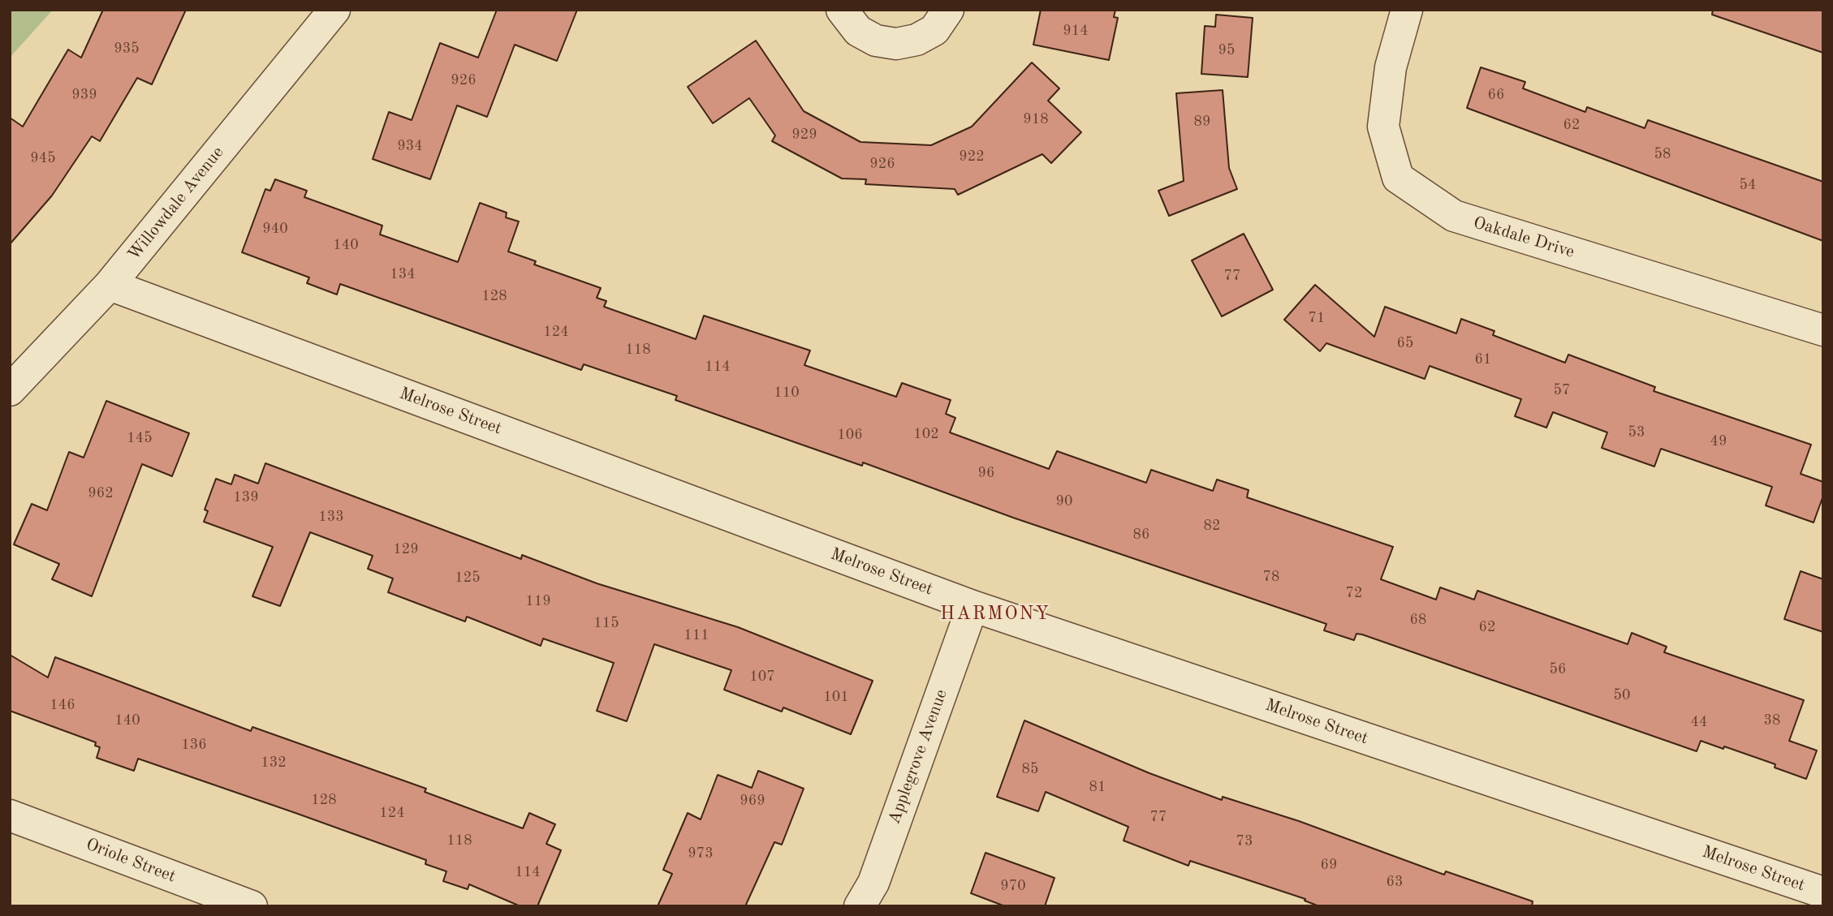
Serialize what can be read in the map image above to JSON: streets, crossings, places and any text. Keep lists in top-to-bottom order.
{
  "streets": {
    "street": [
      "Willowdale Avenue",
      "Oakdale Drive",
      "Melrose Street",
      "Applegrove Avenue",
      "Oriole Street"
    ]
  },
  "crossings": [
    ["Willowdale Avenue", "Melrose Street"],
    ["Melrose Street", "Applegrove Avenue"]
  ],
  "districts": ["HARMONY"],
  "house_numbers": [
    "914",
    "935",
    "95",
    "926",
    "939",
    "66",
    "918",
    "89",
    "62",
    "929",
    "934",
    "58",
    "922",
    "945",
    "926",
    "54",
    "940",
    "140",
    "134",
    "77",
    "128",
    "71",
    "124",
    "65",
    "118",
    "61",
    "114",
    "57",
    "110",
    "53",
    "102",
    "106",
    "145",
    "49",
    "96",
    "962",
    "139",
    "90",
    "133",
    "82",
    "86",
    "129",
    "78",
    "125",
    "72",
    "119",
    "68",
    "115",
    "62",
    "111",
    "56",
    "107",
    "50",
    "101",
    "146",
    "140",
    "38",
    "44",
    "136",
    "132",
    "85",
    "81",
    "128",
    "969",
    "124",
    "77",
    "118",
    "73",
    "973",
    "69",
    "114",
    "63",
    "970"
  ]
}
